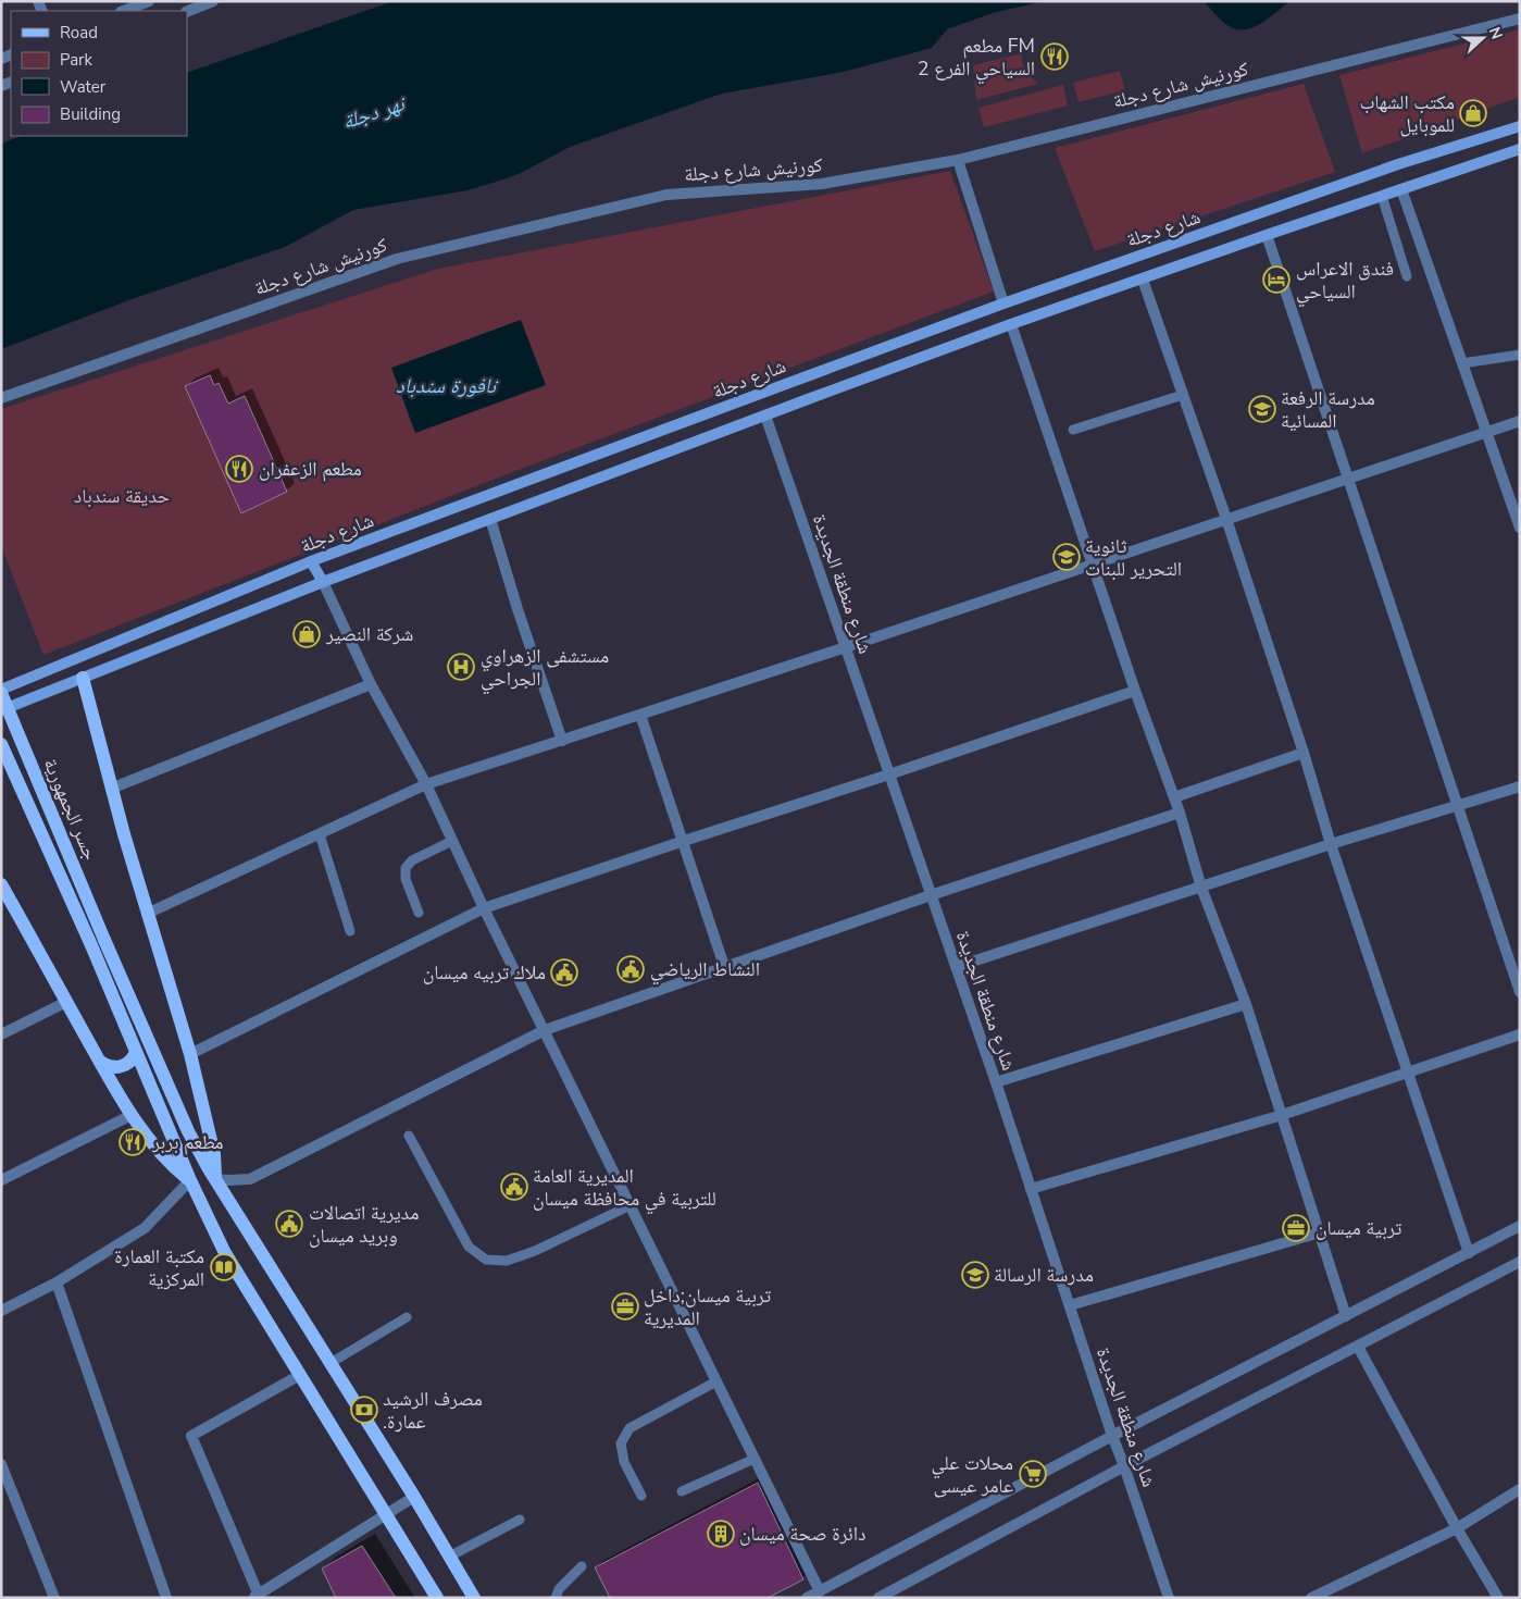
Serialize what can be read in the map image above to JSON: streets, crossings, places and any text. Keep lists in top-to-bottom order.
{
  "streets": {
    "main road": ["شارع دجلة", "جسر الجمهورية"],
    "street": ["كورنيش شارع دجلة", "شارع منطقة الجديدة"]
  },
  "crossings": [
    ["شارع دجلة", "شارع منطقة الجديدة"],
    ["شارع دجلة", "جسر الجمهورية"]
  ],
  "water": ["نهر دجلة", "نافورة سندباد"],
  "parks": ["حديقة سندباد"],
  "places": {
    "restaurant": ["مطعم FM السياحي الفرع 2", "مطعم الزعفران", "مطعم بربر"],
    "shop": ["مكتب الشهاب للموبايل", "شركة النصير"],
    "hotel": ["فندق الاعراس السياحي"],
    "school or university": ["مدرسة الرفعة المسائية", "ثانوية التحرير للبنات", "مدرسة الرسالة"],
    "hospital": ["مستشفى الزهراوي الجراحي"],
    "public building": [
      "النشاط الرياضي",
      "ملاك تربيه ميسان",
      "المديرية العامة للتربية في محافظة ميسان",
      "مديرية اتصالات وبريد ميسان"
    ],
    "office": ["تربية ميسان", "تربية ميسان;داخل المديرية"],
    "library": ["مكتبة العمارة المركزية"],
    "bank": ["مصرف الرشيد .عمارة"],
    "supermarket": ["محلات علي عامر عيسى"],
    "building": ["دائرة صحة ميسان"]
  },
  "legend": [
    "Road",
    "Park",
    "Water",
    "Building"
  ],
  "north": "right"
}
